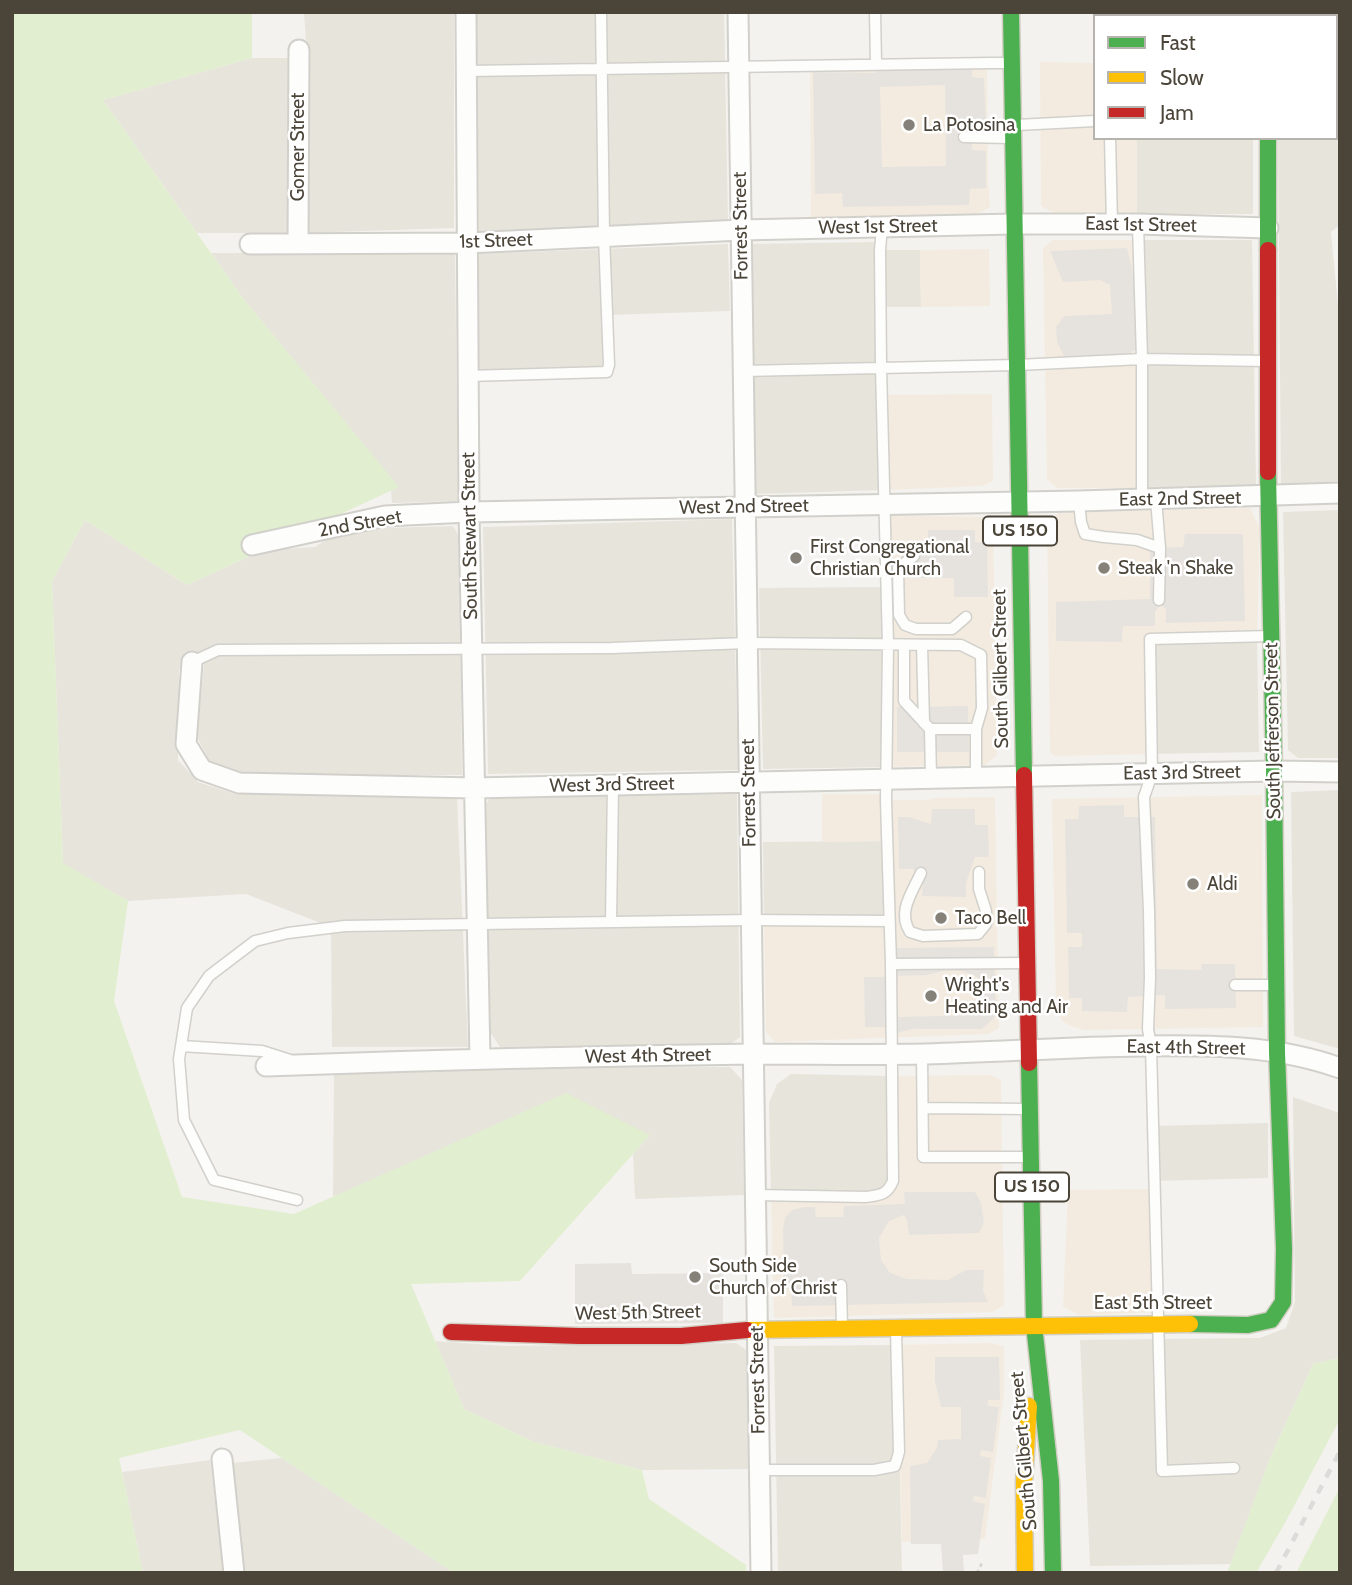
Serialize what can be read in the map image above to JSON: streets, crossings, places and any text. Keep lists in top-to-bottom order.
{
  "streets": {
    "street": [
      "Gomer Street",
      "East 1st Street",
      "Forrest Street",
      "West 1st Street",
      "1st Street",
      "East 2nd Street",
      "West 2nd Street",
      "2nd Street",
      "US 150",
      "South Stewart Street",
      "South Gilbert Street",
      "South Jefferson Street",
      "East 3rd Street",
      "West 3rd Street",
      "East 4th Street",
      "West 4th Street",
      "East 5th Street",
      "West 5th Street"
    ]
  },
  "crossings": [
    ["Gomer Street", "1st Street"],
    ["East 1st Street", "West 1st Street"],
    ["East 1st Street", "South Gilbert Street"],
    ["East 1st Street", "South Jefferson Street"],
    ["Forrest Street", "West 1st Street"],
    ["Forrest Street", "1st Street"],
    ["Forrest Street", "West 2nd Street"],
    ["Forrest Street", "West 3rd Street"],
    ["Forrest Street", "West 4th Street"],
    ["Forrest Street", "West 5th Street"],
    ["West 1st Street", "1st Street"],
    ["West 1st Street", "South Gilbert Street"],
    ["1st Street", "South Stewart Street"],
    ["East 2nd Street", "West 2nd Street"],
    ["East 2nd Street", "South Gilbert Street"],
    ["East 2nd Street", "South Jefferson Street"],
    ["West 2nd Street", "2nd Street"],
    ["West 2nd Street", "South Stewart Street"],
    ["West 2nd Street", "South Gilbert Street"],
    ["2nd Street", "South Stewart Street"],
    ["South Stewart Street", "West 3rd Street"],
    ["South Stewart Street", "West 4th Street"],
    ["South Gilbert Street", "East 3rd Street"],
    ["South Gilbert Street", "West 3rd Street"],
    ["South Gilbert Street", "East 4th Street"],
    ["South Gilbert Street", "West 4th Street"],
    ["South Gilbert Street", "East 5th Street"],
    ["South Gilbert Street", "West 5th Street"],
    ["South Jefferson Street", "East 3rd Street"],
    ["South Jefferson Street", "East 4th Street"],
    ["South Jefferson Street", "East 5th Street"],
    ["East 3rd Street", "West 3rd Street"],
    ["East 4th Street", "West 4th Street"],
    ["East 5th Street", "West 5th Street"]
  ],
  "places": [
    "La Potosina",
    "First Congregational Christian Church",
    "Steak 'n Shake",
    "Aldi",
    "Taco Bell",
    "Wright's Heating and Air",
    "South Side Church of Christ"
  ],
  "legend": ["Fast", "Slow", "Jam"]
}
